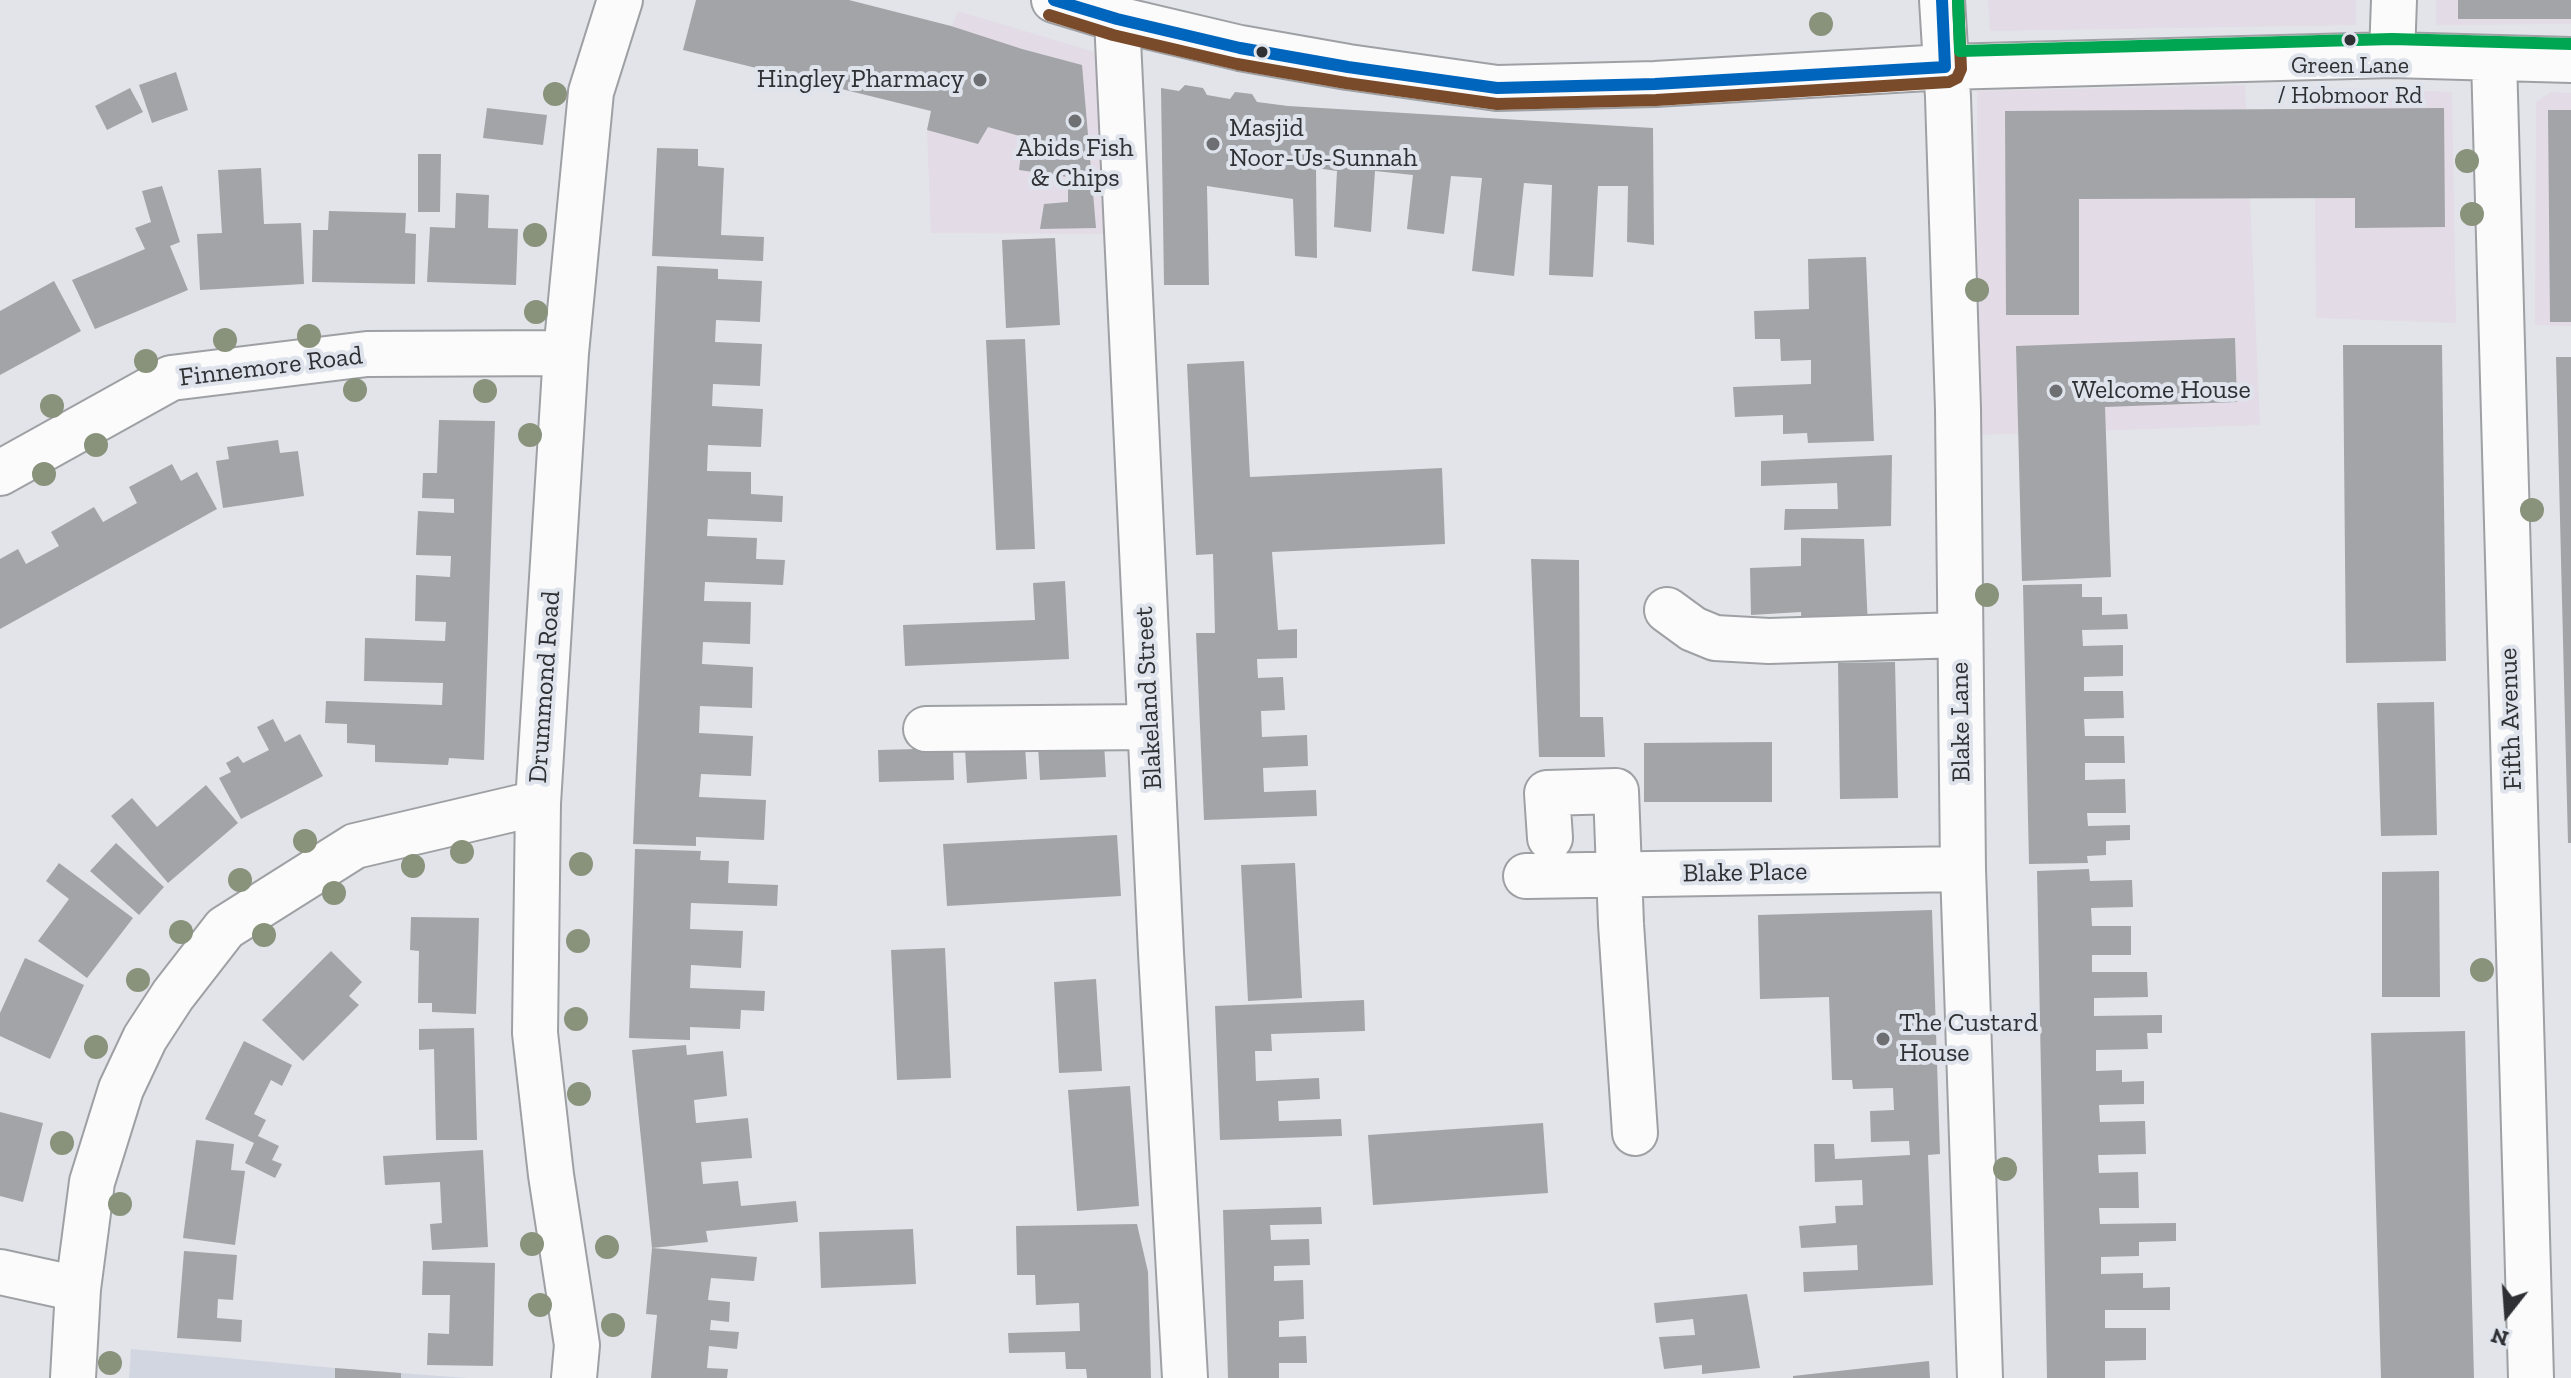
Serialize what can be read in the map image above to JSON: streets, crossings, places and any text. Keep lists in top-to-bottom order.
{
  "streets": {
    "street": [
      "Finnemore Road",
      "Drummond Road",
      "Blakeland Street",
      "Fifth Avenue",
      "Blake Lane",
      "Blake Place"
    ]
  },
  "crossings": [
    ["Finnemore Road", "Drummond Road"],
    ["Blake Lane", "Blake Place"]
  ],
  "places": [
    "Green Lane / Hobmoor Rd",
    "Hingley Pharmacy",
    "Abids Fish & Chips",
    "Masjid Noor-Us-Sunnah",
    "Welcome House",
    "The Custard House"
  ],
  "north": "bottom"
}
